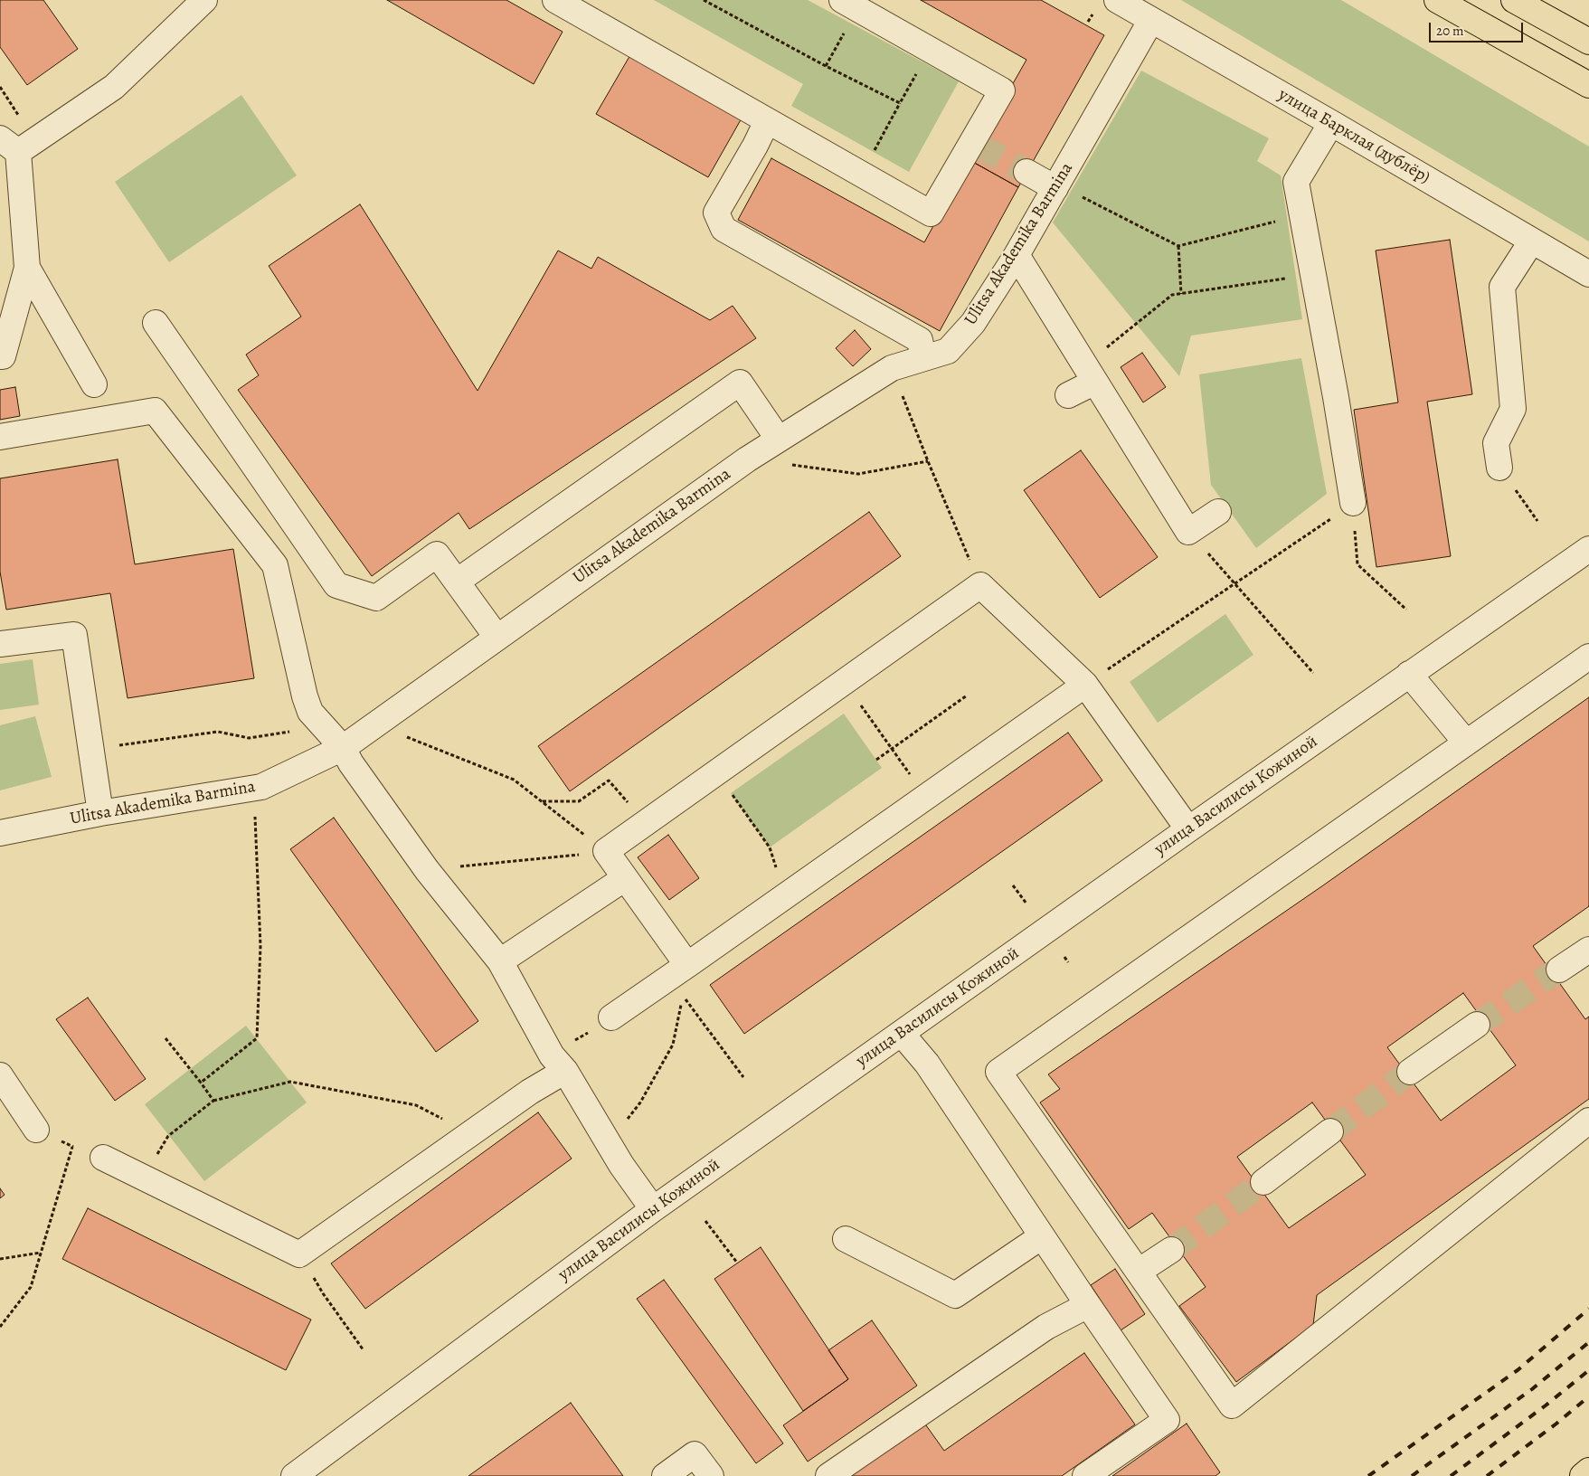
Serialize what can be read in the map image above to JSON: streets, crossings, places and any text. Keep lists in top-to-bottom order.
{
  "streets": {
    "street": ["улица Барклая (дублёр)", "Ulitsa Akademika Barmina", "улица Василисы Кожиной"]
  },
  "crossings": [
    ["улица Барклая (дублёр)", "Ulitsa Akademika Barmina"]
  ],
  "scale_bar": "20 m"
}
